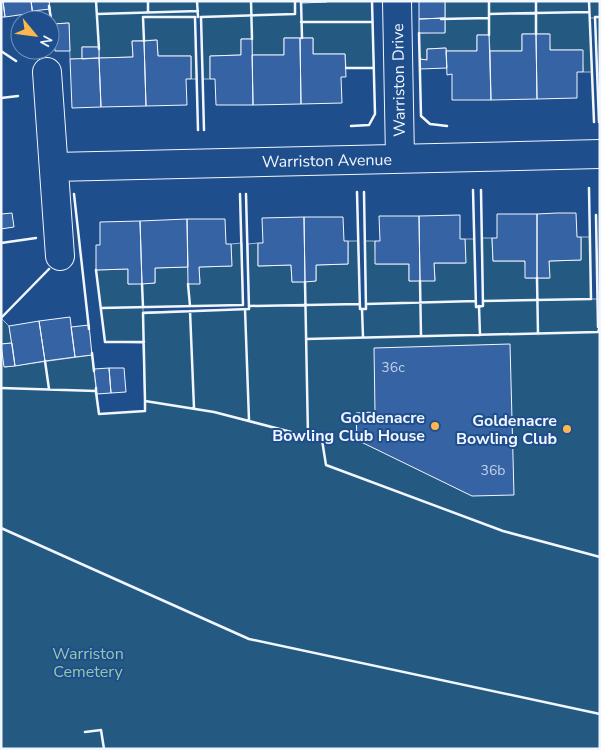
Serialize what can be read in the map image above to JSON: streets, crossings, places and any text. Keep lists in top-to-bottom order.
{
  "streets": {
    "street": ["Warriston Drive", "Warriston Avenue"]
  },
  "crossings": [
    ["Warriston Drive", "Warriston Avenue"]
  ],
  "parks": ["Warriston Cemetery"],
  "places": ["Goldenacre Bowling Club House", "Goldenacre Bowling Club"],
  "house_numbers": ["36c", "36b"],
  "north": "bottom right"
}
